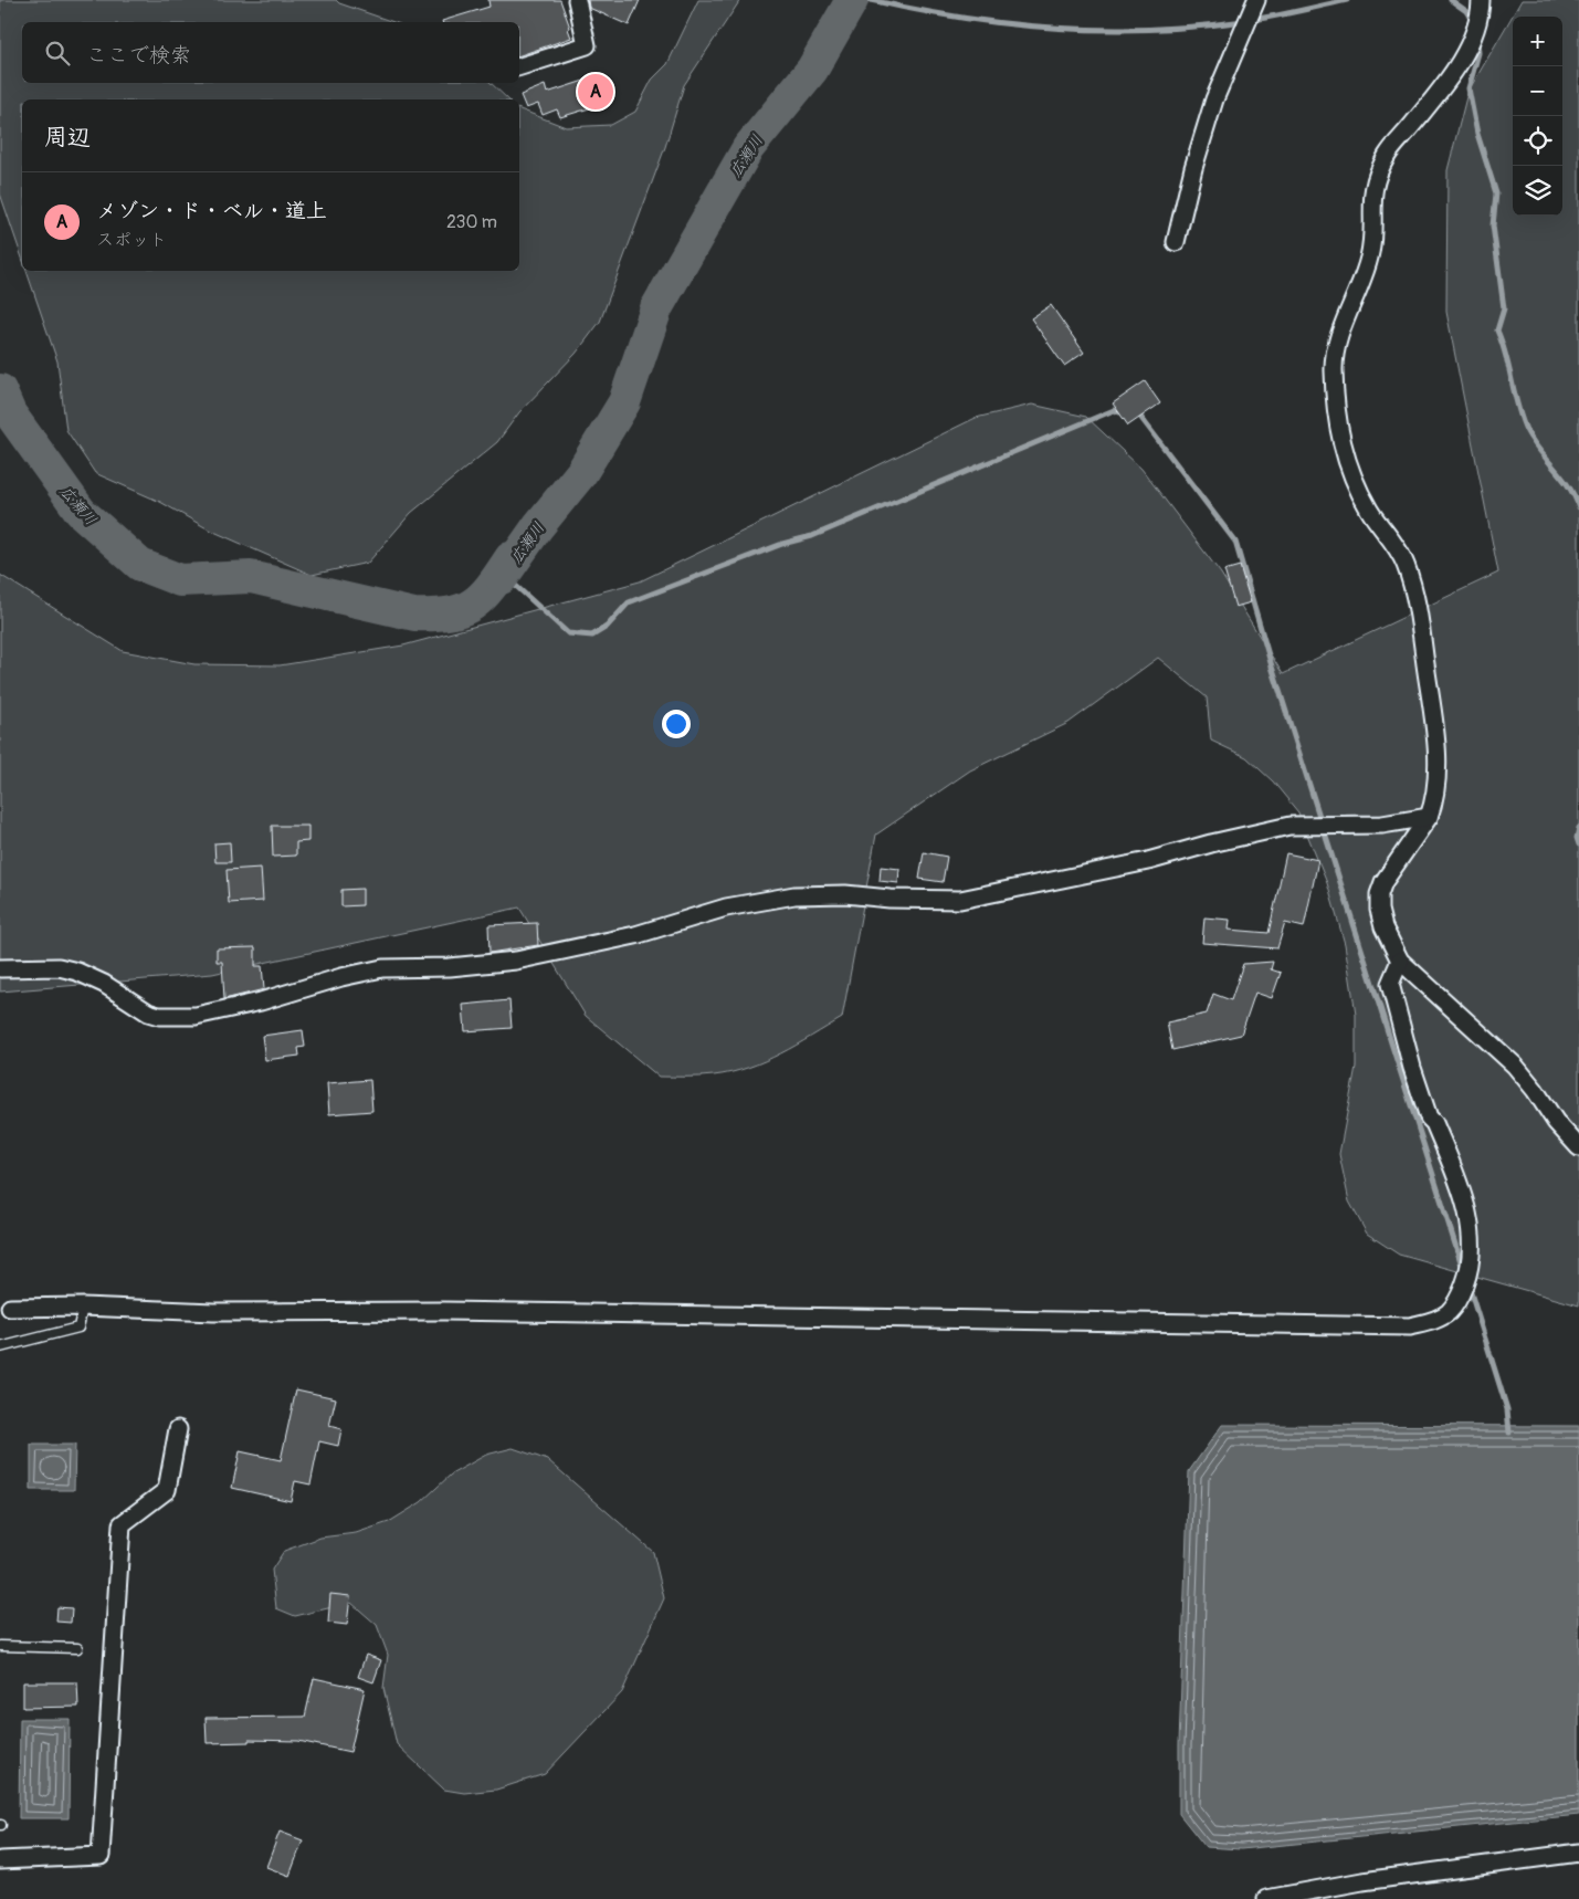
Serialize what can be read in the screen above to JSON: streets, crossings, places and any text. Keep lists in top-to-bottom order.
{
  "water": ["広瀬川"],
  "page": {
    "map_buttons": ["+", "−"],
    "search": "ここで検索",
    "pins": "A",
    "heading": "周辺",
    "list": [
      {
        "mark": "A",
        "name": "メゾン・ド・ベル・道上",
        "note": "スポット",
        "value": "230 m"
      }
    ]
  }
}
